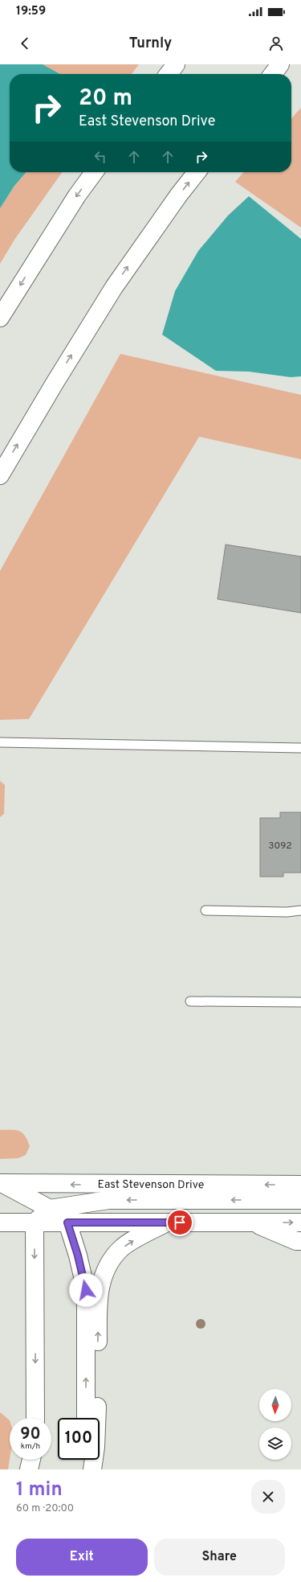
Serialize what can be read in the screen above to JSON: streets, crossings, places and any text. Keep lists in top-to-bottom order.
{
  "streets": {
    "main road": ["East Stevenson Drive"]
  },
  "house_numbers": ["3092"],
  "north": "bottom",
  "page": {
    "status": "19:59",
    "header": "Turnly",
    "turn": ["20 m", "East Stevenson Drive"],
    "speed": "90 km/h",
    "limit": "100",
    "heading": ["1 min", "60 m · 20:00"],
    "buttons": ["Exit", "Share"]
  }
}
